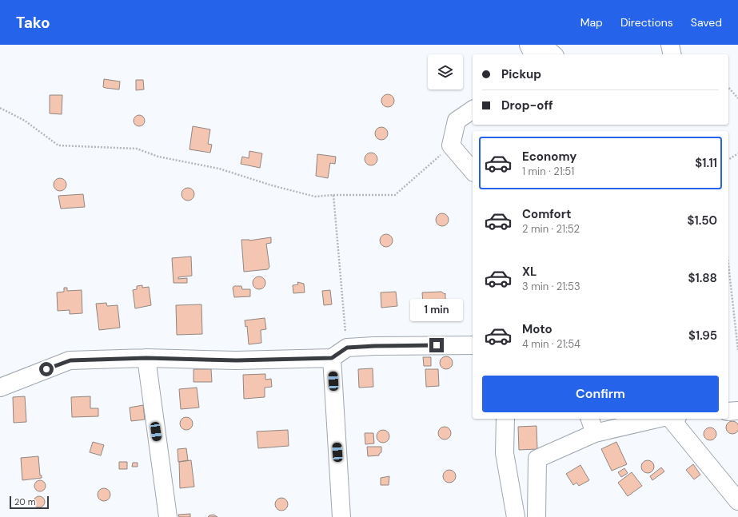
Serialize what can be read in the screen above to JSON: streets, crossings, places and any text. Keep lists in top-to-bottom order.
{
  "scale_bar": "20 m",
  "page": {
    "header": "Tako",
    "nav": ["Map", "Directions", "Saved"],
    "banner": ["Pickup", "Drop-off"],
    "list": [
      {
        "name": "Economy",
        "note": "1 min · 21:51",
        "value": "$1.11"
      },
      {
        "name": "Comfort",
        "note": "2 min · 21:52",
        "value": "$1.50"
      },
      {
        "name": "XL",
        "note": "3 min · 21:53",
        "value": "$1.88"
      },
      {
        "name": "Moto",
        "note": "4 min · 21:54",
        "value": "$1.95"
      }
    ],
    "bubble": "1 min",
    "buttons": "Confirm",
    "scale": "20 m"
  }
}
